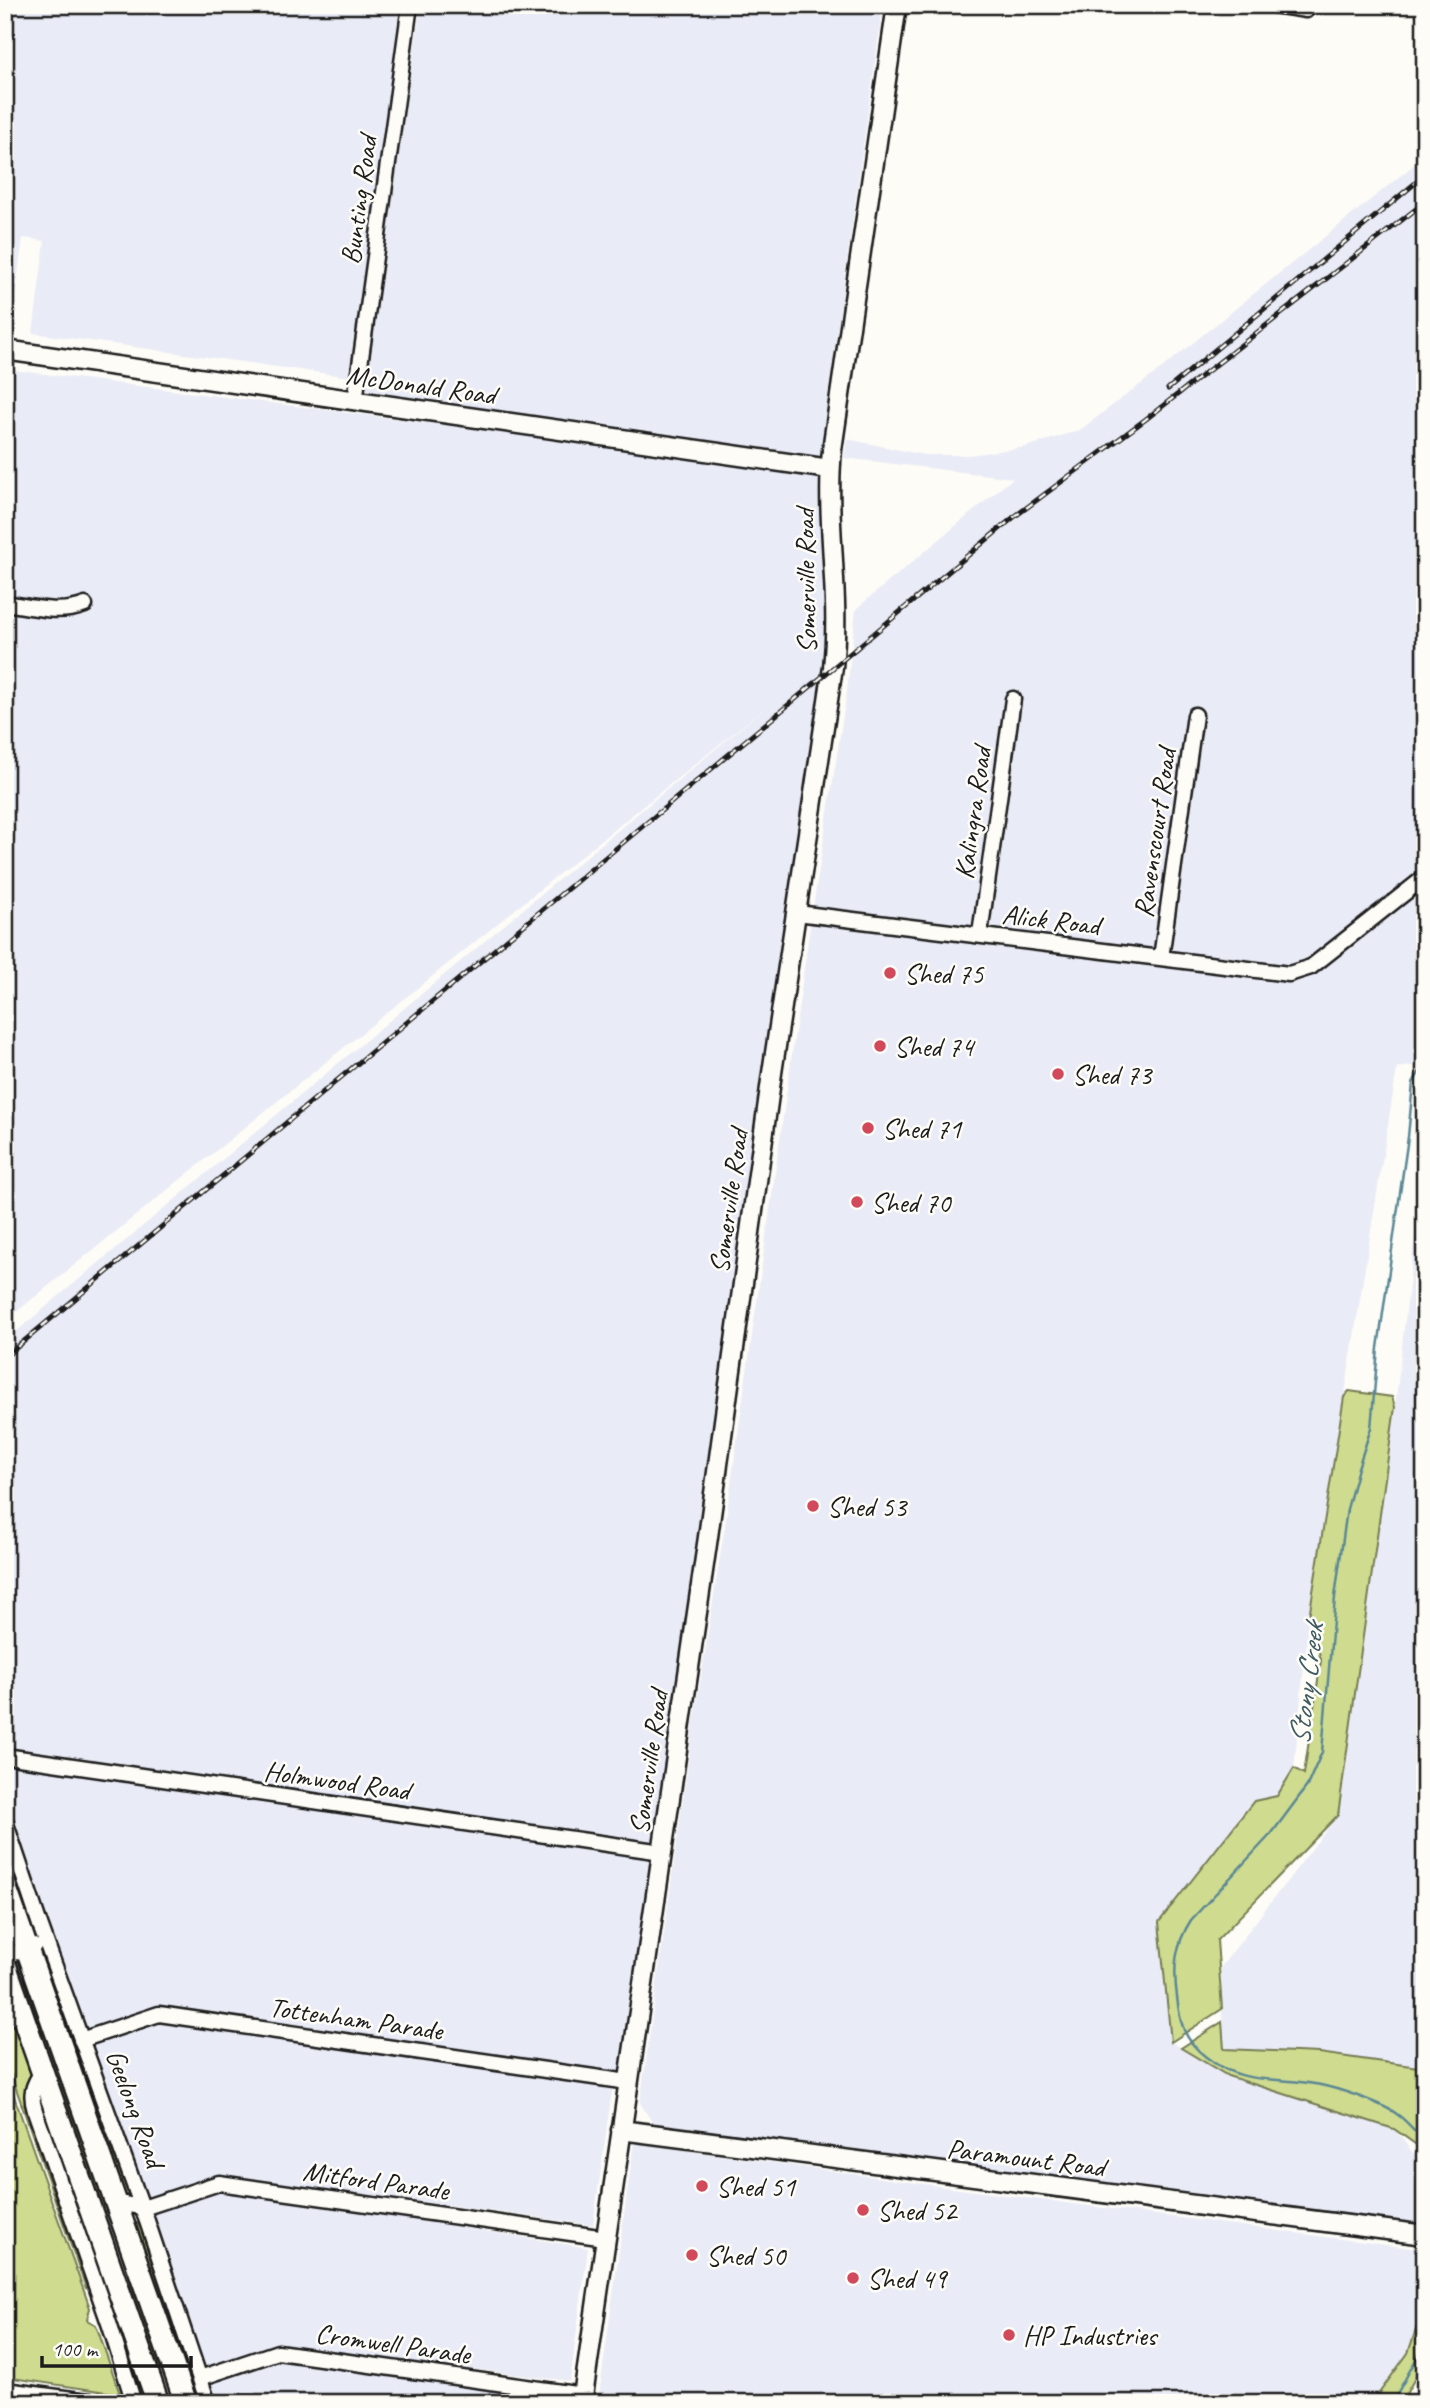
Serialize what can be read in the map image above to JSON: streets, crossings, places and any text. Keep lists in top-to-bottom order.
{
  "streets": {
    "highway": ["Geelong Road"],
    "main road": ["McDonald Road", "Somerville Road", "Paramount Road"],
    "street": [
      "Bunting Road",
      "Kalingra Road",
      "Ravenscourt Road",
      "Alick Road",
      "Holmwood Road",
      "Tottenham Parade",
      "Mitford Parade",
      "Cromwell Parade"
    ]
  },
  "crossings": [
    ["Bunting Road", "McDonald Road"],
    ["McDonald Road", "Somerville Road"],
    ["Somerville Road", "Alick Road"],
    ["Somerville Road", "Holmwood Road"],
    ["Somerville Road", "Tottenham Parade"],
    ["Somerville Road", "Paramount Road"],
    ["Somerville Road", "Mitford Parade"],
    ["Somerville Road", "Cromwell Parade"],
    ["Kalingra Road", "Alick Road"],
    ["Ravenscourt Road", "Alick Road"],
    ["Tottenham Parade", "Geelong Road"],
    ["Geelong Road", "Mitford Parade"],
    ["Geelong Road", "Cromwell Parade"]
  ],
  "water": ["Stony Creek"],
  "places": [
    "Shed 75",
    "Shed 74",
    "Shed 73",
    "Shed 71",
    "Shed 70",
    "Shed 53",
    "Shed 51",
    "Shed 52",
    "Shed 50",
    "Shed 49",
    "HP Industries"
  ],
  "scale_bar": "100 m"
}
